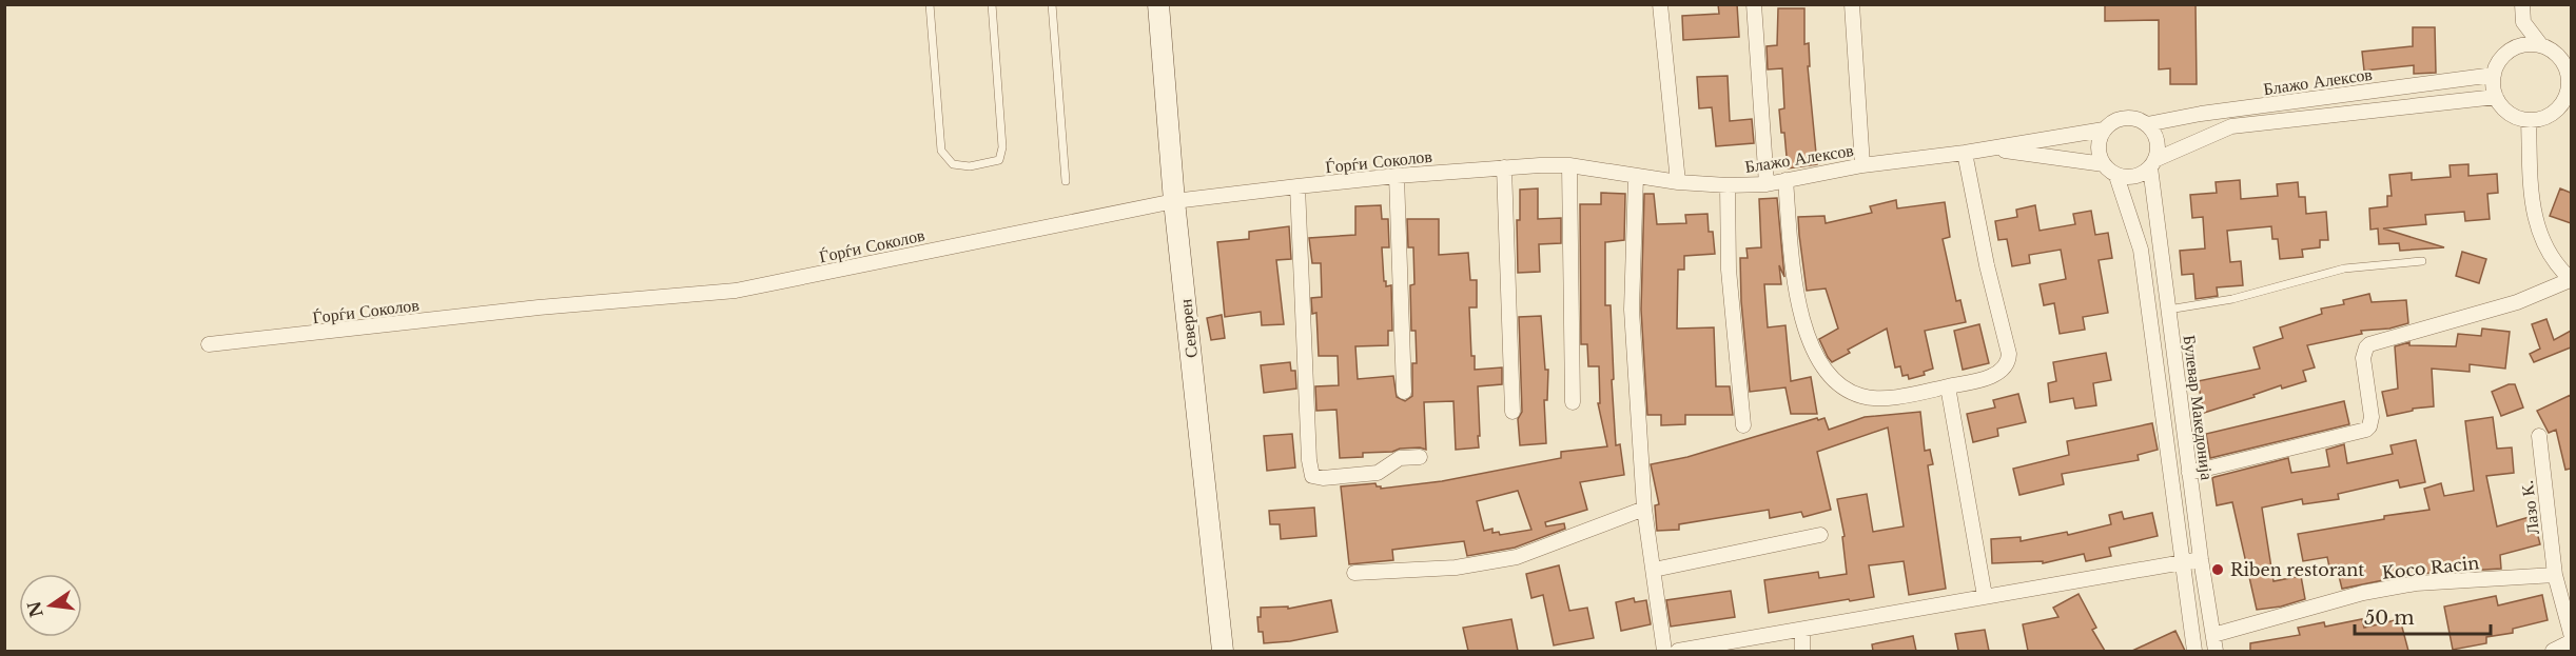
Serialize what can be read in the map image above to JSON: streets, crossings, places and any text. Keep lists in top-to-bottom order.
{
  "streets": {
    "main road": ["Северен"],
    "street": [
      "Блажо Алексов",
      "Ѓорѓи Соколов",
      "Булевар Македонија",
      "Лазо К.",
      "Koco Racin"
    ]
  },
  "crossings": [
    ["Блажо Алексов", "Ѓорѓи Соколов"],
    ["Блажо Алексов", "Булевар Македонија"],
    ["Ѓорѓи Соколов", "Северен"],
    ["Булевар Македонија", "Koco Racin"],
    ["Лазо К.", "Koco Racin"]
  ],
  "places": ["Riben restorant"],
  "scale_bar": "50 m",
  "north": "left"
}
